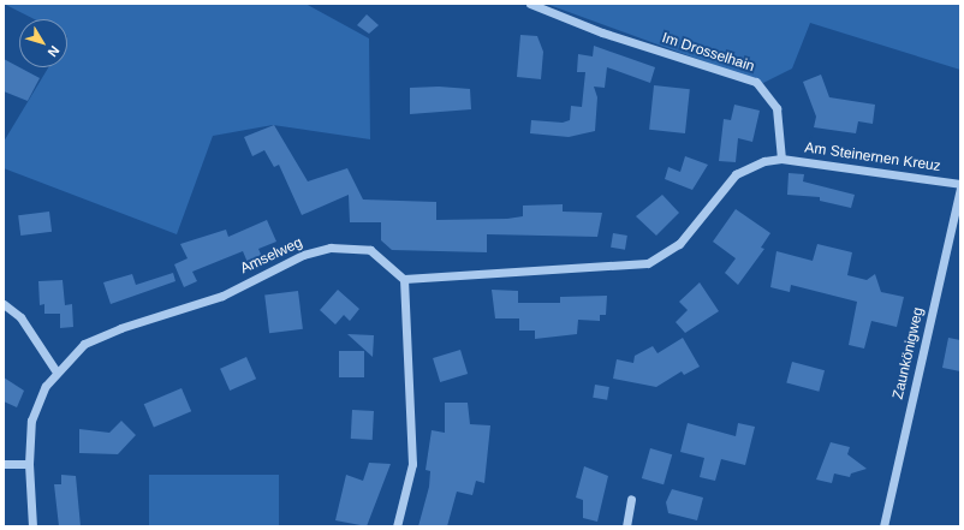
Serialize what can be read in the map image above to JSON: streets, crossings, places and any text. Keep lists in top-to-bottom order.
{
  "streets": {
    "street": [
      "Im Drosselhain",
      "Am Steinernen Kreuz",
      "Amselweg",
      "Zaunkönigweg"
    ]
  },
  "crossings": [
    ["Im Drosselhain", "Am Steinernen Kreuz"],
    ["Am Steinernen Kreuz", "Zaunkönigweg"]
  ],
  "north": "bottom right"
}
